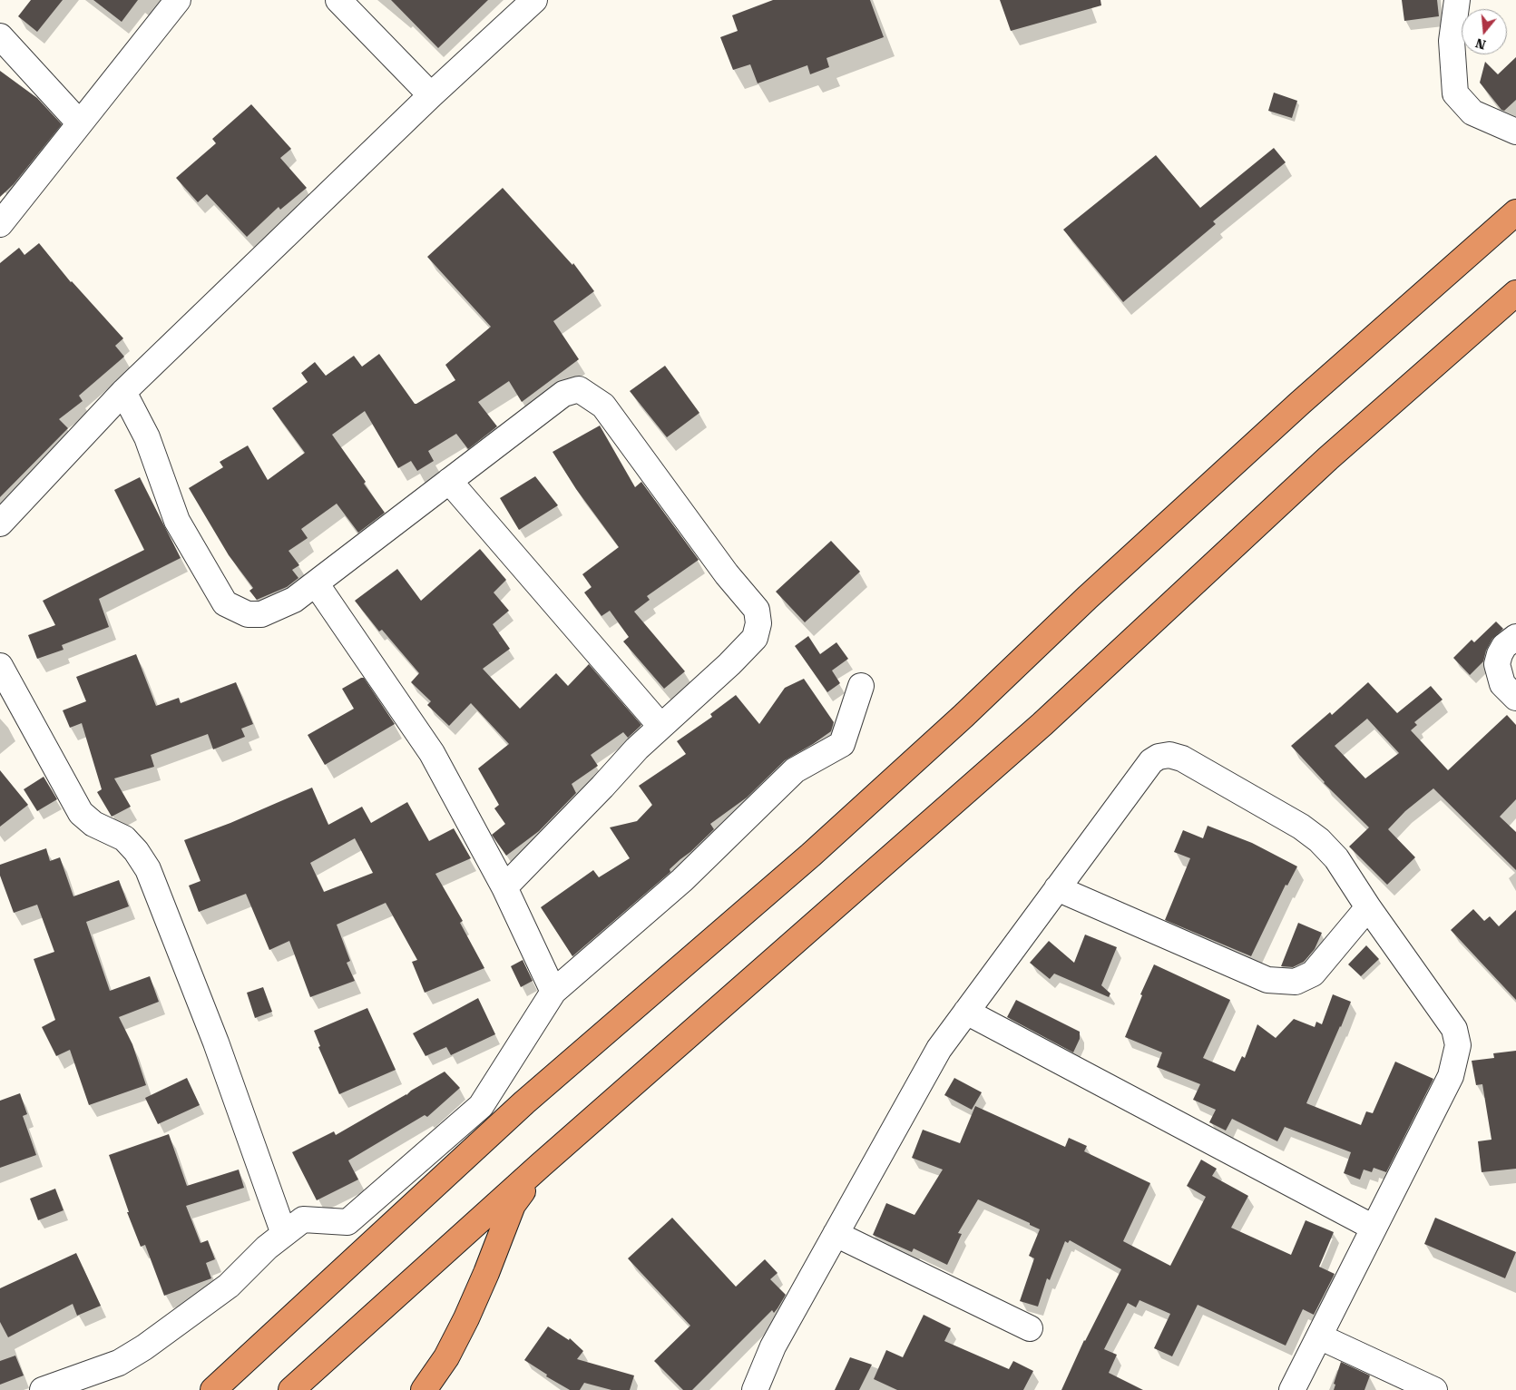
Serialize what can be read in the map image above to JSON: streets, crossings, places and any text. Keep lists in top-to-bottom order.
{
  "north": "bottom"
}
